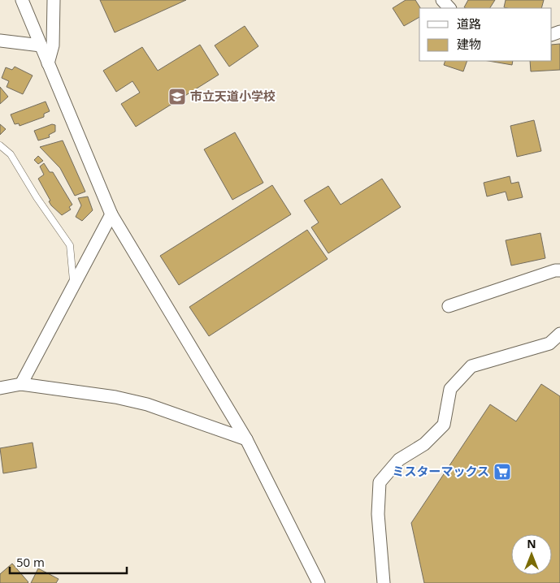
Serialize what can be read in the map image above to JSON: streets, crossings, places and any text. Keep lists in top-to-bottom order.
{
  "places": {
    "school or university": ["市立天道小学校"],
    "supermarket": ["ミスターマックス"]
  },
  "legend": ["道路", "建物"],
  "scale_bar": "50 m",
  "north": "top"
}
